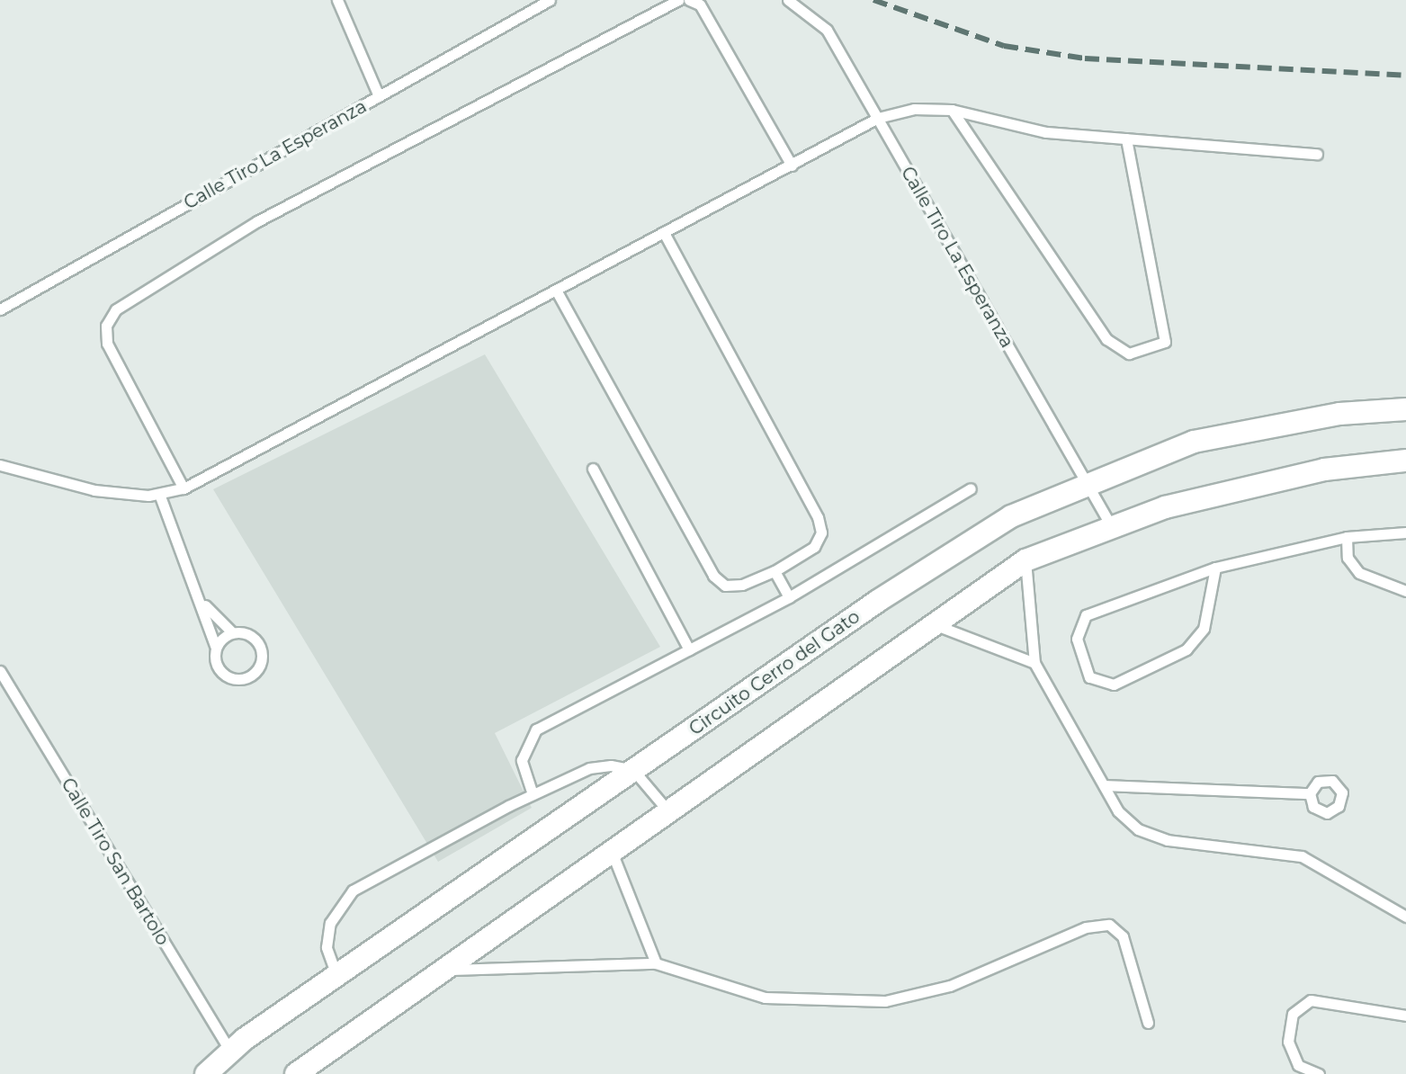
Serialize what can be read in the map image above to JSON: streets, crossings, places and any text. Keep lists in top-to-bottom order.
{
  "streets": {
    "street": ["Circuito Cerro del Gato"],
    "lane": ["Calle Tiro La Esperanza", "Calle Tiro San Bartolo"]
  },
  "crossings": [
    ["Calle Tiro La Esperanza", "Circuito Cerro del Gato"],
    ["Circuito Cerro del Gato", "Calle Tiro San Bartolo"]
  ]
}
